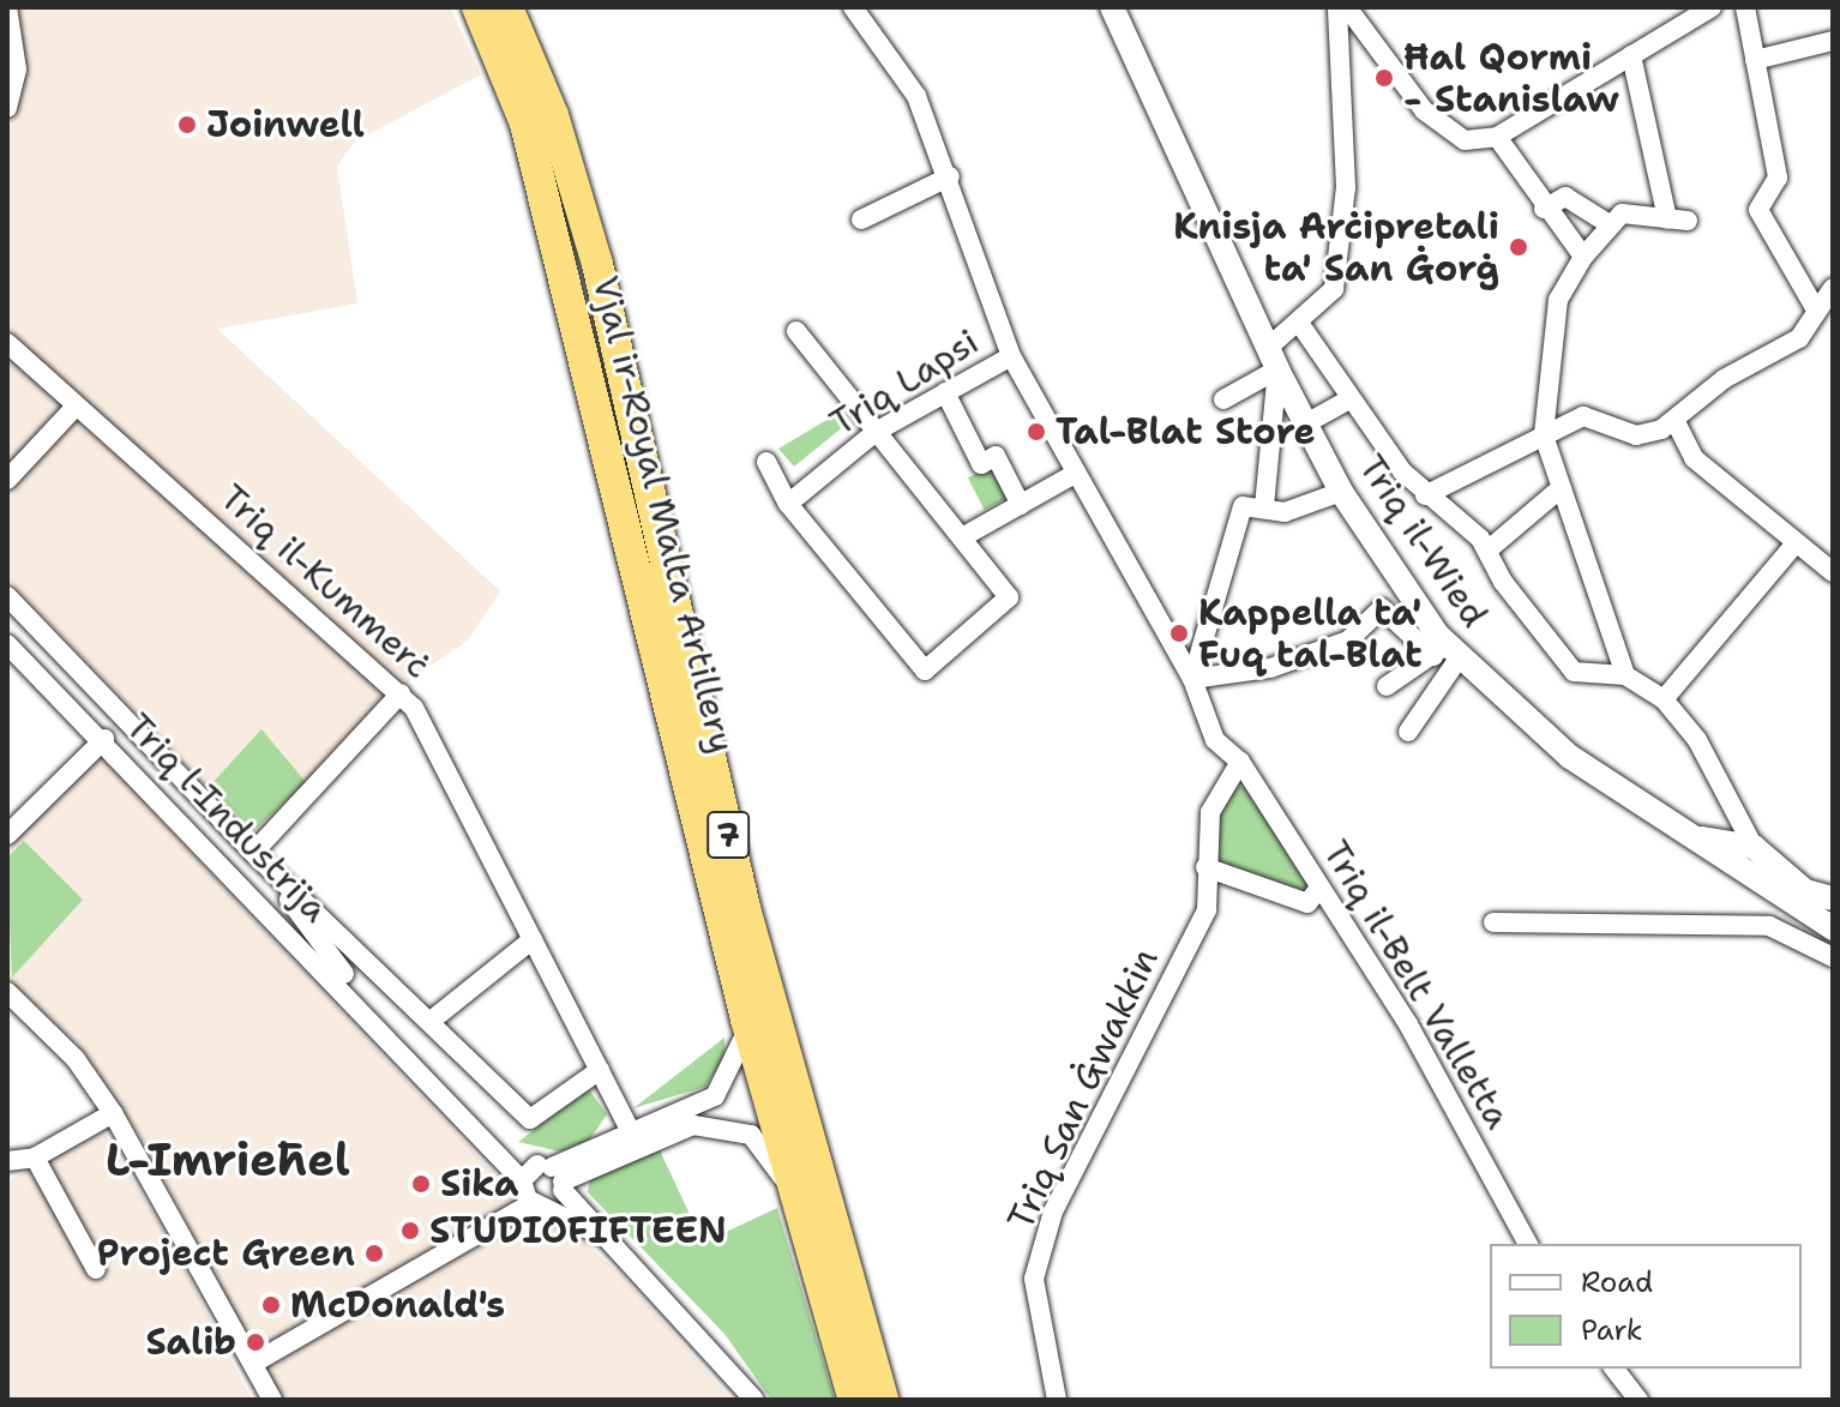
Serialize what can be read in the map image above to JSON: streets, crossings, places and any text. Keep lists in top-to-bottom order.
{
  "streets": {
    "highway": ["Vjal ir-Royal Malta Artillery", "7"],
    "street": [
      "Triq Lapsi",
      "Triq il-Wied",
      "Triq il-Kummerċ",
      "Triq l-Industrija",
      "Triq il-Belt Valletta",
      "Triq San Ġwakkin"
    ]
  },
  "crossings": [
    ["Triq Lapsi", "Triq il-Belt Valletta"],
    ["Vjal ir-Royal Malta Artillery", "7"],
    ["Triq il-Kummerċ", "Triq l-Industrija"],
    ["Triq il-Belt Valletta", "Triq San Ġwakkin"]
  ],
  "districts": ["L-Imrieħel"],
  "places": [
    "Ħal Qormi - Stanislaw",
    "Joinwell",
    "Knisja Arċipretali ta' San Ġorġ",
    "Tal-Blat Store",
    "Kappella ta' Fuq tal-Blat",
    "Sika",
    "STUDIOFIFTEEN",
    "Project Green",
    "McDonald's",
    "Salib"
  ],
  "legend": ["Road", "Park"]
}
